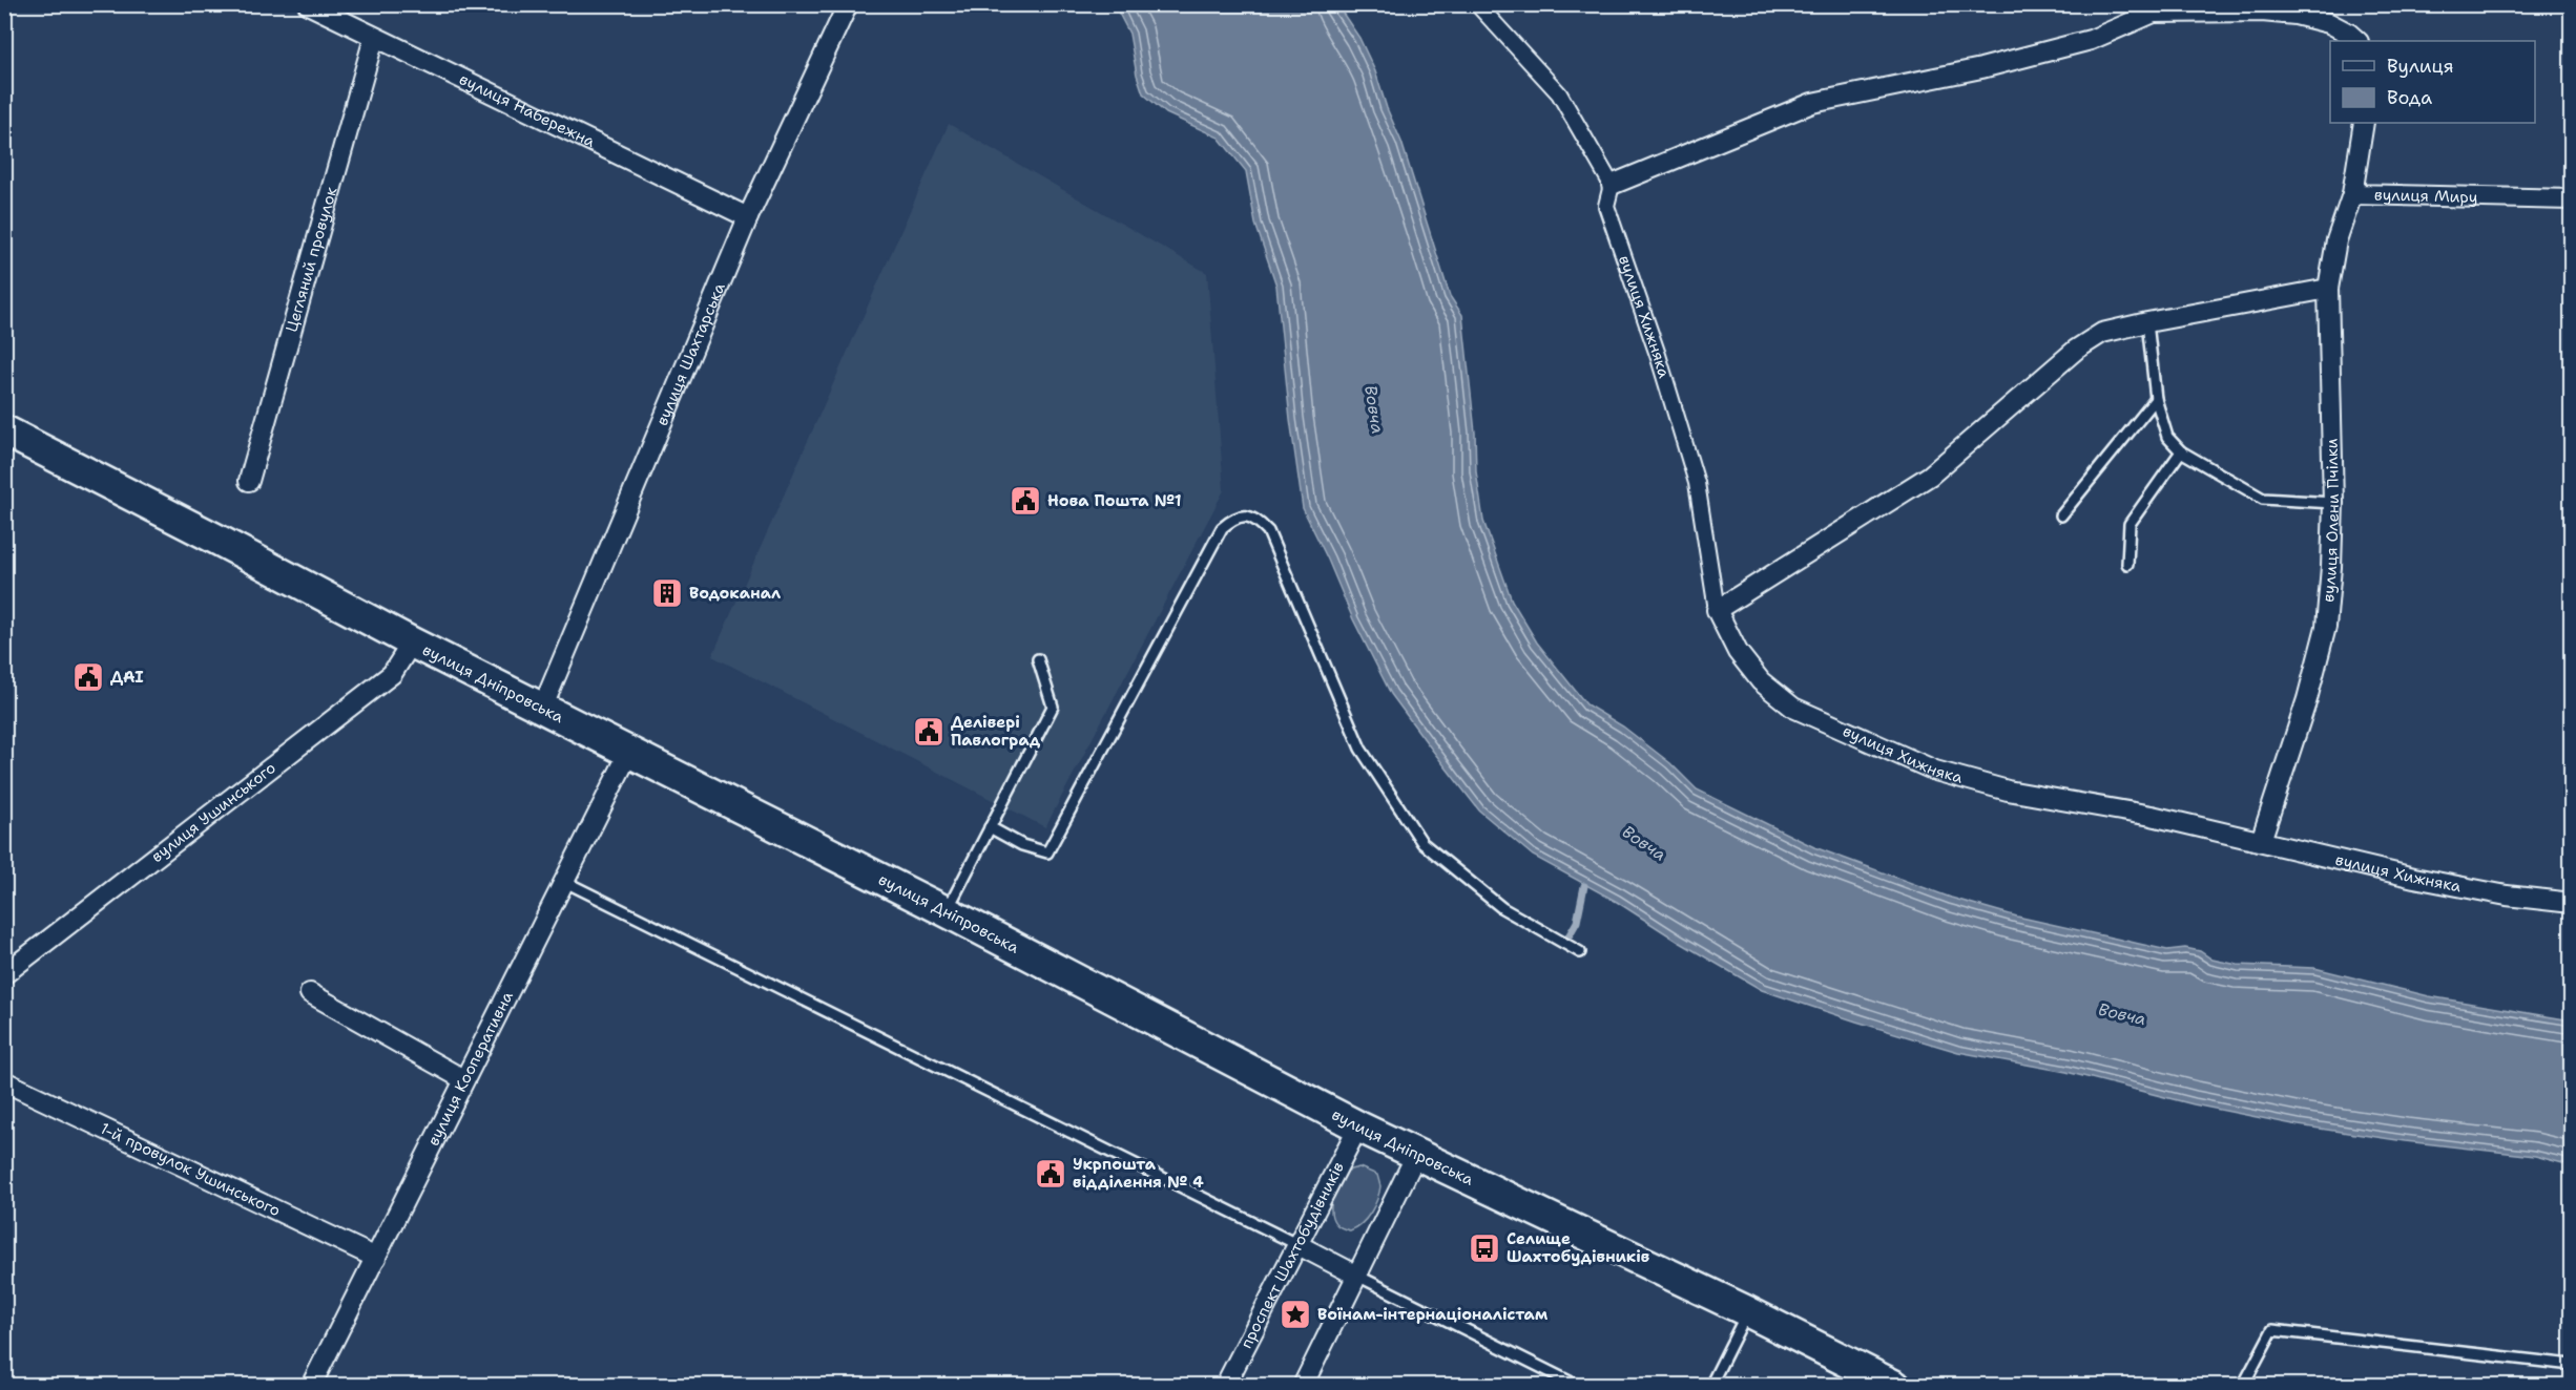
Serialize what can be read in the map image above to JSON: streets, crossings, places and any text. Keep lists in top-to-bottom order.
{
  "streets": {
    "highway": ["вулиця Дніпровська"],
    "street": [
      "вулиця Набережна",
      "вулиця Миру",
      "Цегляний провулок",
      "вулиця Хижняка",
      "вулиця Шахтарська",
      "вулиця Олени Пчілки",
      "вулиця Ушинського",
      "вулиця Кооперативна",
      "1-й провулок Ушинського",
      "проспект Шахтобудівників"
    ]
  },
  "crossings": [
    ["вулиця Набережна", "Цегляний провулок"],
    ["вулиця Набережна", "вулиця Шахтарська"],
    ["вулиця Миру", "вулиця Олени Пчілки"],
    ["вулиця Хижняка", "вулиця Олени Пчілки"],
    ["вулиця Шахтарська", "вулиця Дніпровська"],
    ["вулиця Дніпровська", "вулиця Ушинського"],
    ["вулиця Дніпровська", "вулиця Кооперативна"],
    ["вулиця Дніпровська", "проспект Шахтобудівників"],
    ["вулиця Кооперативна", "1-й провулок Ушинського"]
  ],
  "water": ["Вовча"],
  "places": {
    "public building": [
      "Нова Пошта №1",
      "ДАІ",
      "Делівері Павлоград",
      "Укрпошта відділення № 4"
    ],
    "building": ["Водоканал"],
    "bus stop": ["Селище Шахтобудівників"],
    "place": ["Воїнам-інтернаціоналістам"]
  },
  "legend": ["Вулиця", "Вода"]
}
